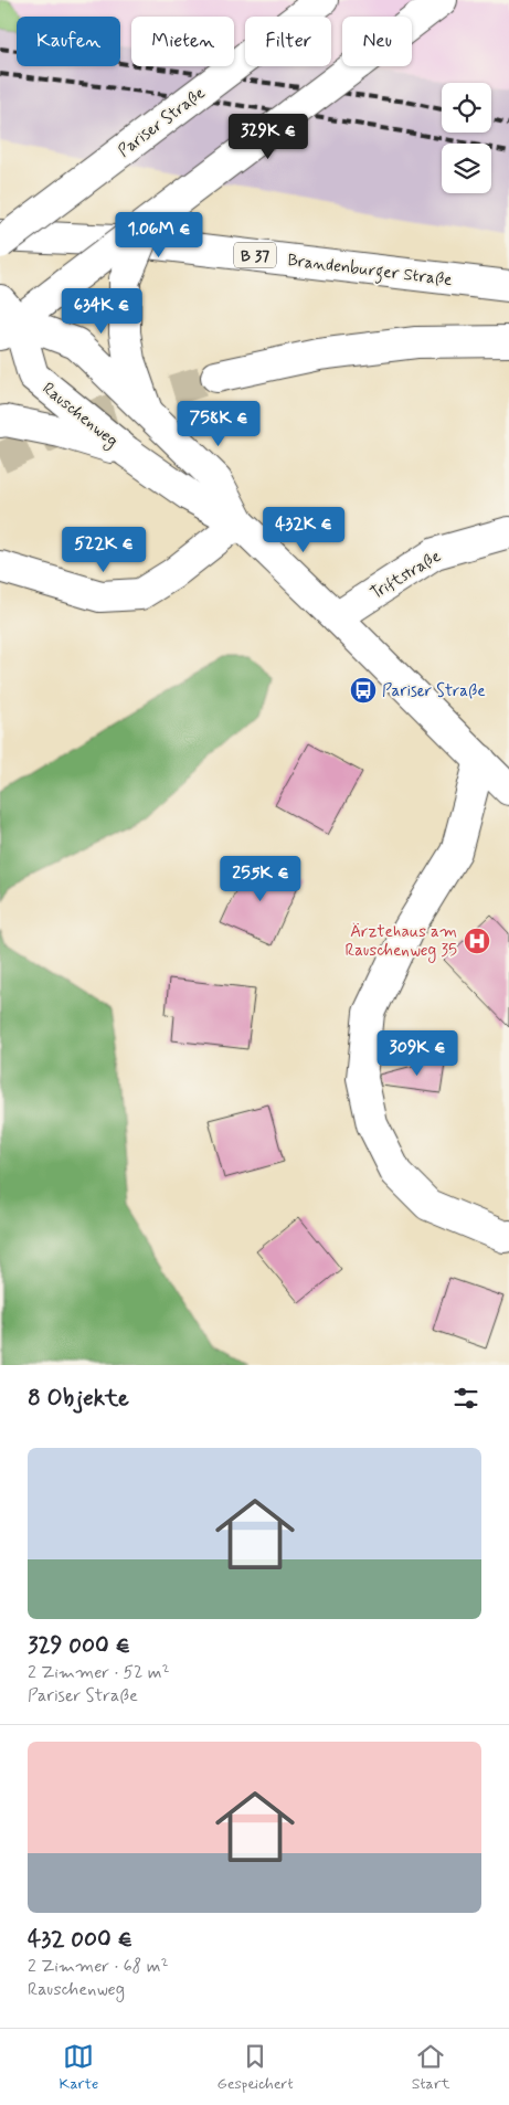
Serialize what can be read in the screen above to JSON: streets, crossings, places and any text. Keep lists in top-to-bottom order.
{
  "streets": {
    "street": [
      "Pariser Straße",
      "B 37",
      "Brandenburger Straße",
      "Rauschenweg",
      "Triftstraße"
    ]
  },
  "crossings": [
    ["Rauschenweg", "Triftstraße"]
  ],
  "places": {
    "bus stop": ["Pariser Straße"],
    "hospital": ["Ärztehaus am Rauschenweg 35"]
  },
  "page": {
    "chip": [
      "Kaufen",
      "Mieten",
      "Filter",
      "Neu"
    ],
    "price": [
      "329K €",
      "1.06M €",
      "634K €",
      "758K €",
      "432K €",
      "522K €",
      "255K €",
      "309K €"
    ],
    "heading": "8 Objekte",
    "list": [
      {
        "name": "329 000 €",
        "note": "2 Zimmer · 52 m² · Pariser Straße"
      },
      {
        "name": "432 000 €",
        "note": "2 Zimmer · 68 m² · Rauschenweg"
      }
    ],
    "tabs": ["Karte", "Gespeichert", "Start"]
  }
}
